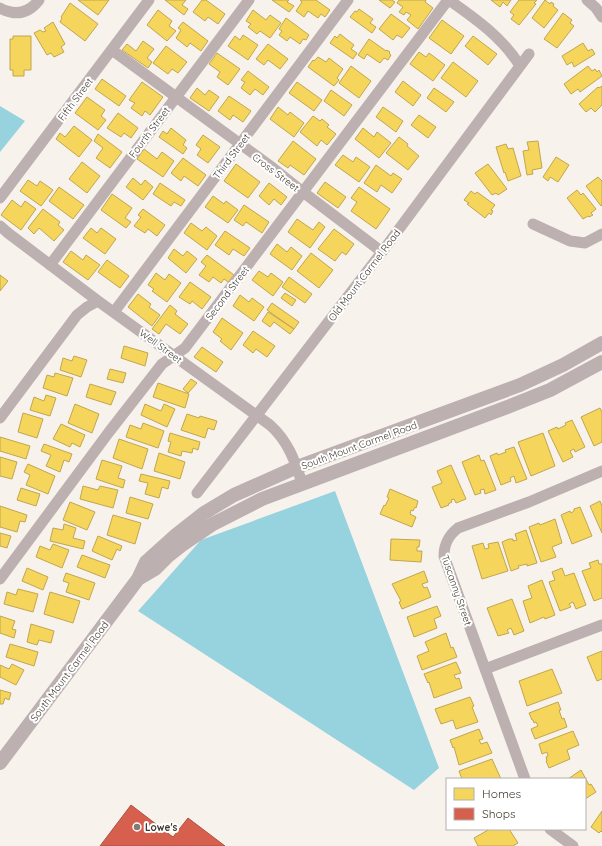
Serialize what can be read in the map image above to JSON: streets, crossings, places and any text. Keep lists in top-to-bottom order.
{
  "streets": {
    "street": [
      "Fifth Street",
      "Fourth Street",
      "Third Street",
      "Cross Street",
      "Old Mount Carmel Road",
      "Second Street",
      "Well Street",
      "South Mount Carmel Road",
      "Tuscanny Street"
    ]
  },
  "crossings": [
    ["Fifth Street", "Cross Street"],
    ["Fourth Street", "Cross Street"],
    ["Fourth Street", "Well Street"],
    ["Third Street", "Cross Street"],
    ["Third Street", "Well Street"],
    ["Cross Street", "Old Mount Carmel Road"],
    ["Cross Street", "Second Street"],
    ["Old Mount Carmel Road", "Well Street"],
    ["Second Street", "Well Street"],
    ["Well Street", "South Mount Carmel Road"]
  ],
  "places": ["Lowe's"],
  "legend": ["Homes", "Shops"]
}
